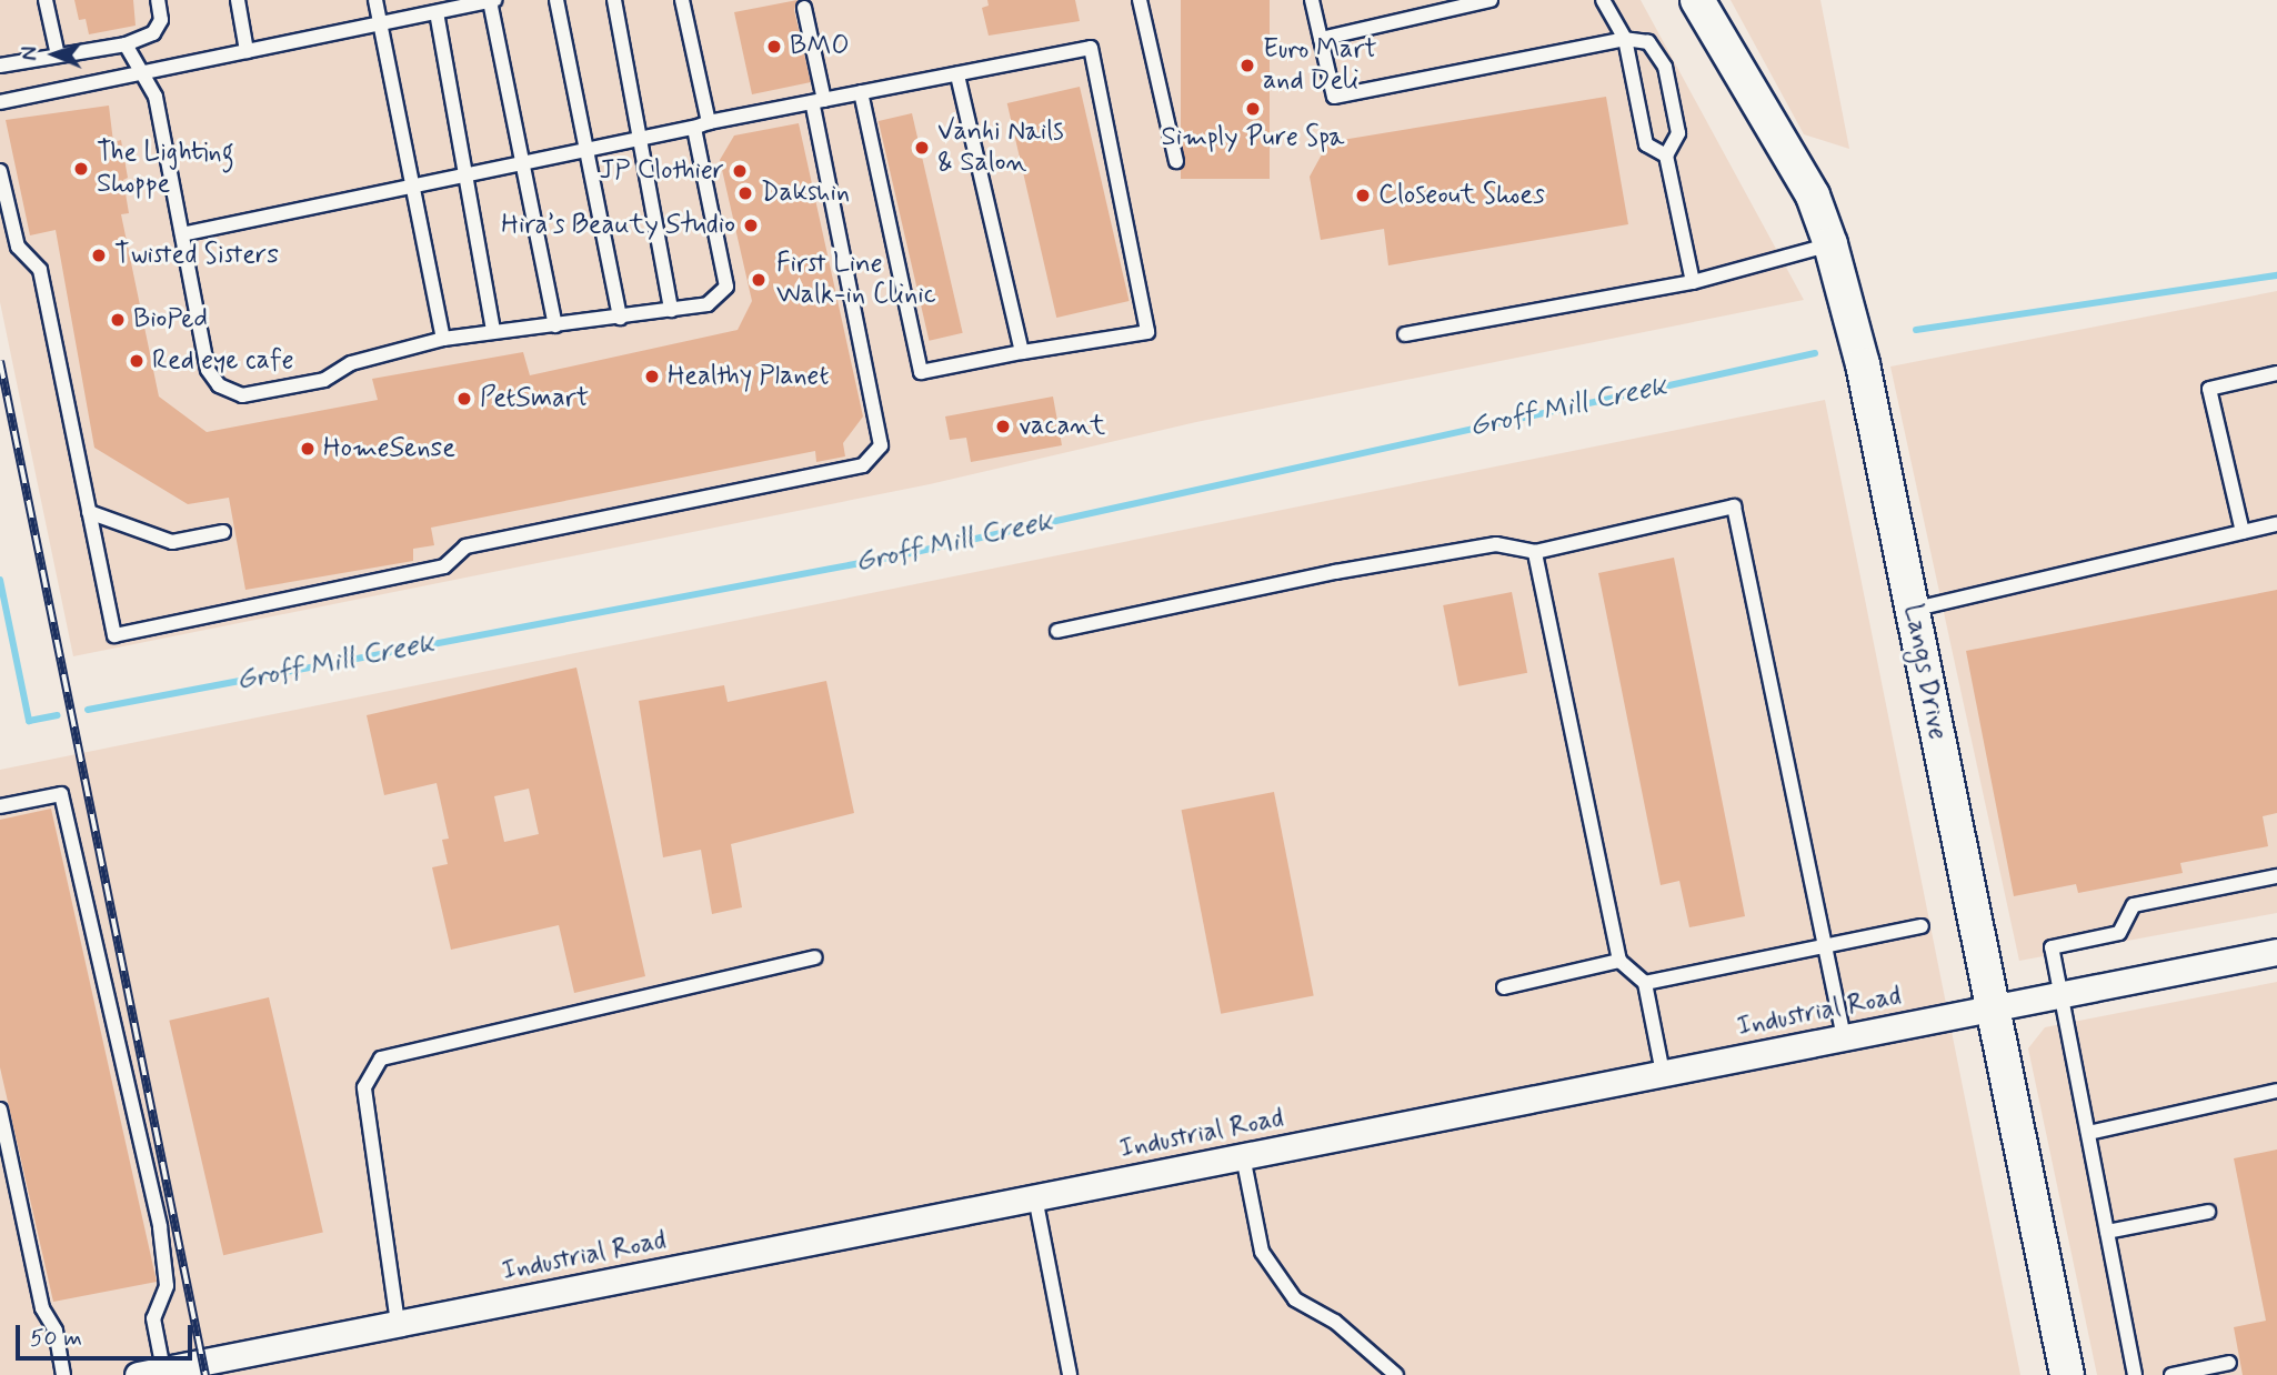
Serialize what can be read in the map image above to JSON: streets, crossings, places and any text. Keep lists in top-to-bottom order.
{
  "streets": {
    "street": ["Langs Drive", "Industrial Road"]
  },
  "crossings": [
    ["Langs Drive", "Industrial Road"]
  ],
  "water": ["Groff Mill Creek"],
  "places": [
    "BMO",
    "Euro Mart and Deli",
    "Simply Pure Spa",
    "Vanhi Nails & Salon",
    "The Lighting Shoppe",
    "JP Clothier",
    "Dakshin",
    "Closeout Shoes",
    "Hira’s Beauty Studio",
    "Twisted Sisters",
    "First Line Walk-in Clinic",
    "BioPed",
    "Red eye cafe",
    "Healthy Planet",
    "PetSmart",
    "vacant",
    "HomeSense"
  ],
  "scale_bar": "50 m",
  "north": "left"
}
